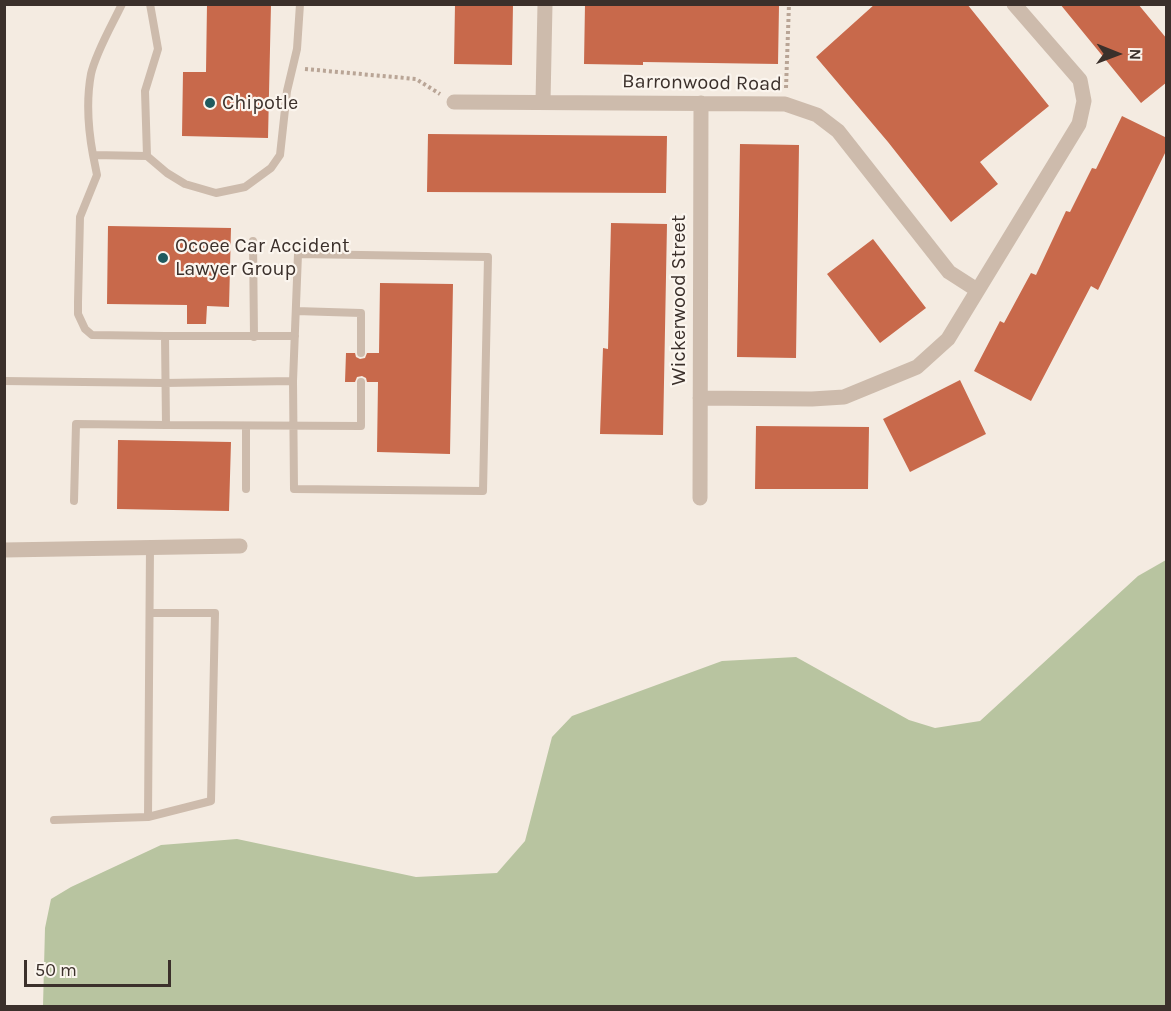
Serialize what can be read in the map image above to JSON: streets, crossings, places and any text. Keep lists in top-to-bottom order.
{
  "streets": {
    "street": ["Barronwood Road", "Wickerwood Street"]
  },
  "crossings": [
    ["Barronwood Road", "Wickerwood Street"]
  ],
  "places": ["Chipotle", "Ocoee Car Accident Lawyer Group"],
  "scale_bar": "50 m",
  "north": "right"
}
